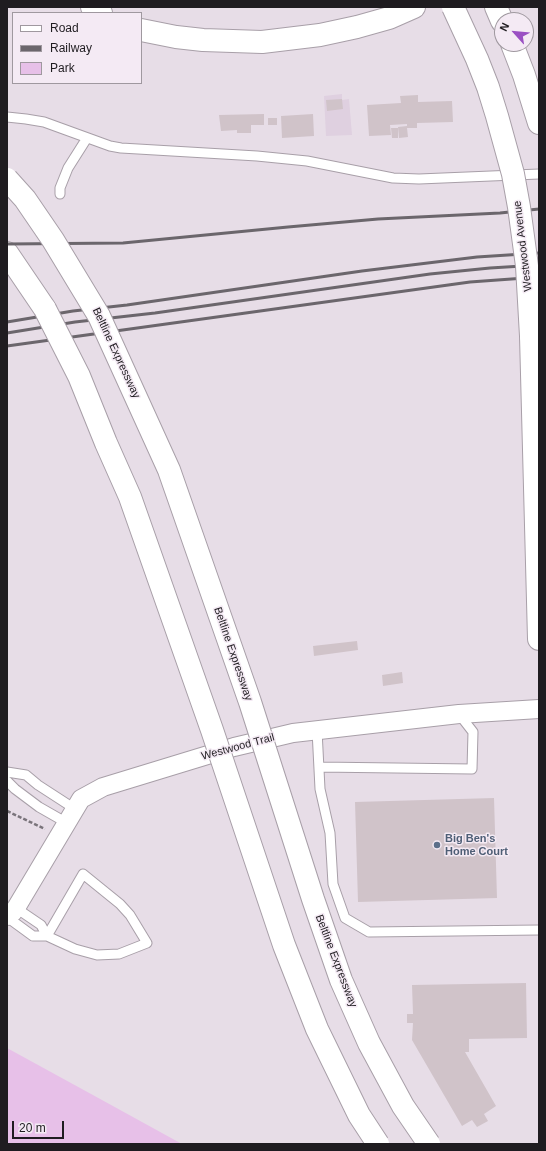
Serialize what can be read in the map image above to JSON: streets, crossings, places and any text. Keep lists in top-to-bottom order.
{
  "streets": {
    "main road": ["Westwood Avenue", "Beltline Expressway"],
    "street": ["Westwood Trail"]
  },
  "places": ["Big Ben's Home Court"],
  "legend": ["Road", "Railway", "Park"],
  "scale_bar": "20 m",
  "north": "top left"
}
